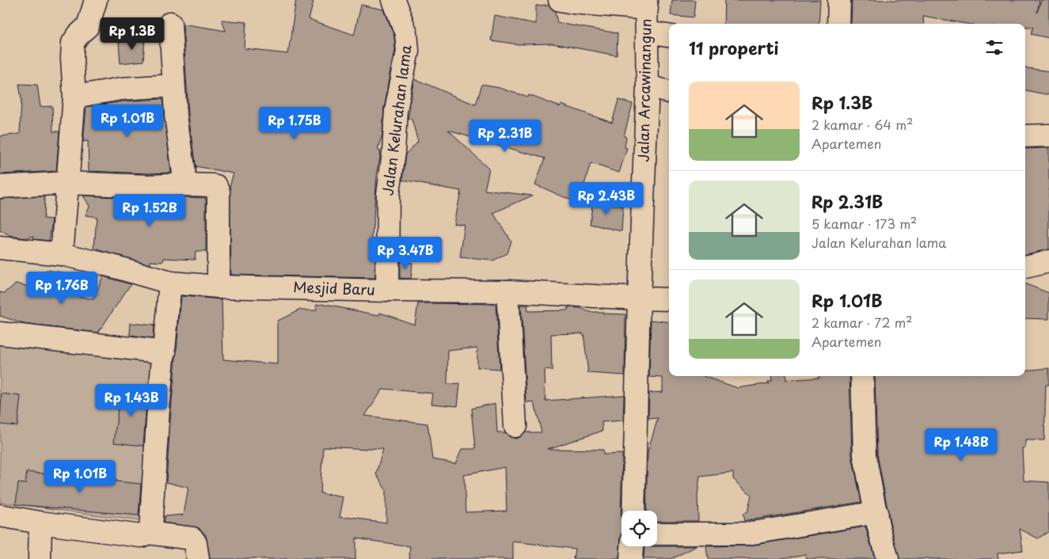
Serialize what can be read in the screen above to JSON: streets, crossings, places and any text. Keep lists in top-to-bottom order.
{
  "streets": {
    "street": ["Jalan Arcawinangun", "Jalan Kelurahan lama", "Mesjid Baru"]
  },
  "crossings": [
    ["Jalan Arcawinangun", "Mesjid Baru"],
    ["Jalan Kelurahan lama", "Mesjid Baru"]
  ],
  "page": {
    "price": [
      "Rp 1.3B",
      "Rp 1.01B",
      "Rp 1.75B",
      "Rp 2.31B",
      "Rp 2.43B",
      "Rp 1.52B",
      "Rp 3.47B",
      "Rp 1.76B",
      "Rp 1.43B",
      "Rp 1.48B",
      "Rp 1.01B"
    ],
    "heading": "11 properti",
    "list": [
      {
        "name": "Rp 1.3B",
        "note": "2 kamar · 64 m² · Apartemen"
      },
      {
        "name": "Rp 2.31B",
        "note": "5 kamar · 173 m² · Jalan Kelurahan lama"
      },
      {
        "name": "Rp 1.01B",
        "note": "2 kamar · 72 m² · Apartemen"
      }
    ]
  }
}
